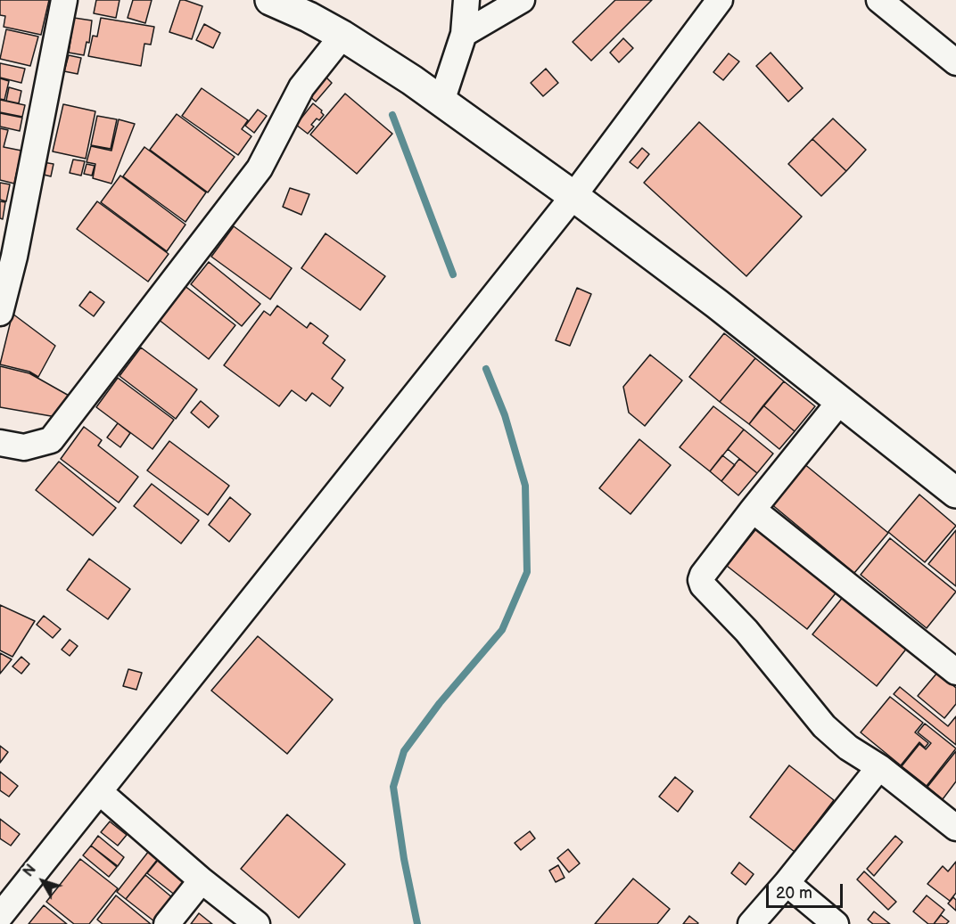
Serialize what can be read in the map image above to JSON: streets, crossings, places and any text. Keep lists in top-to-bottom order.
{
  "scale_bar": "20 m",
  "north": "top left"
}
